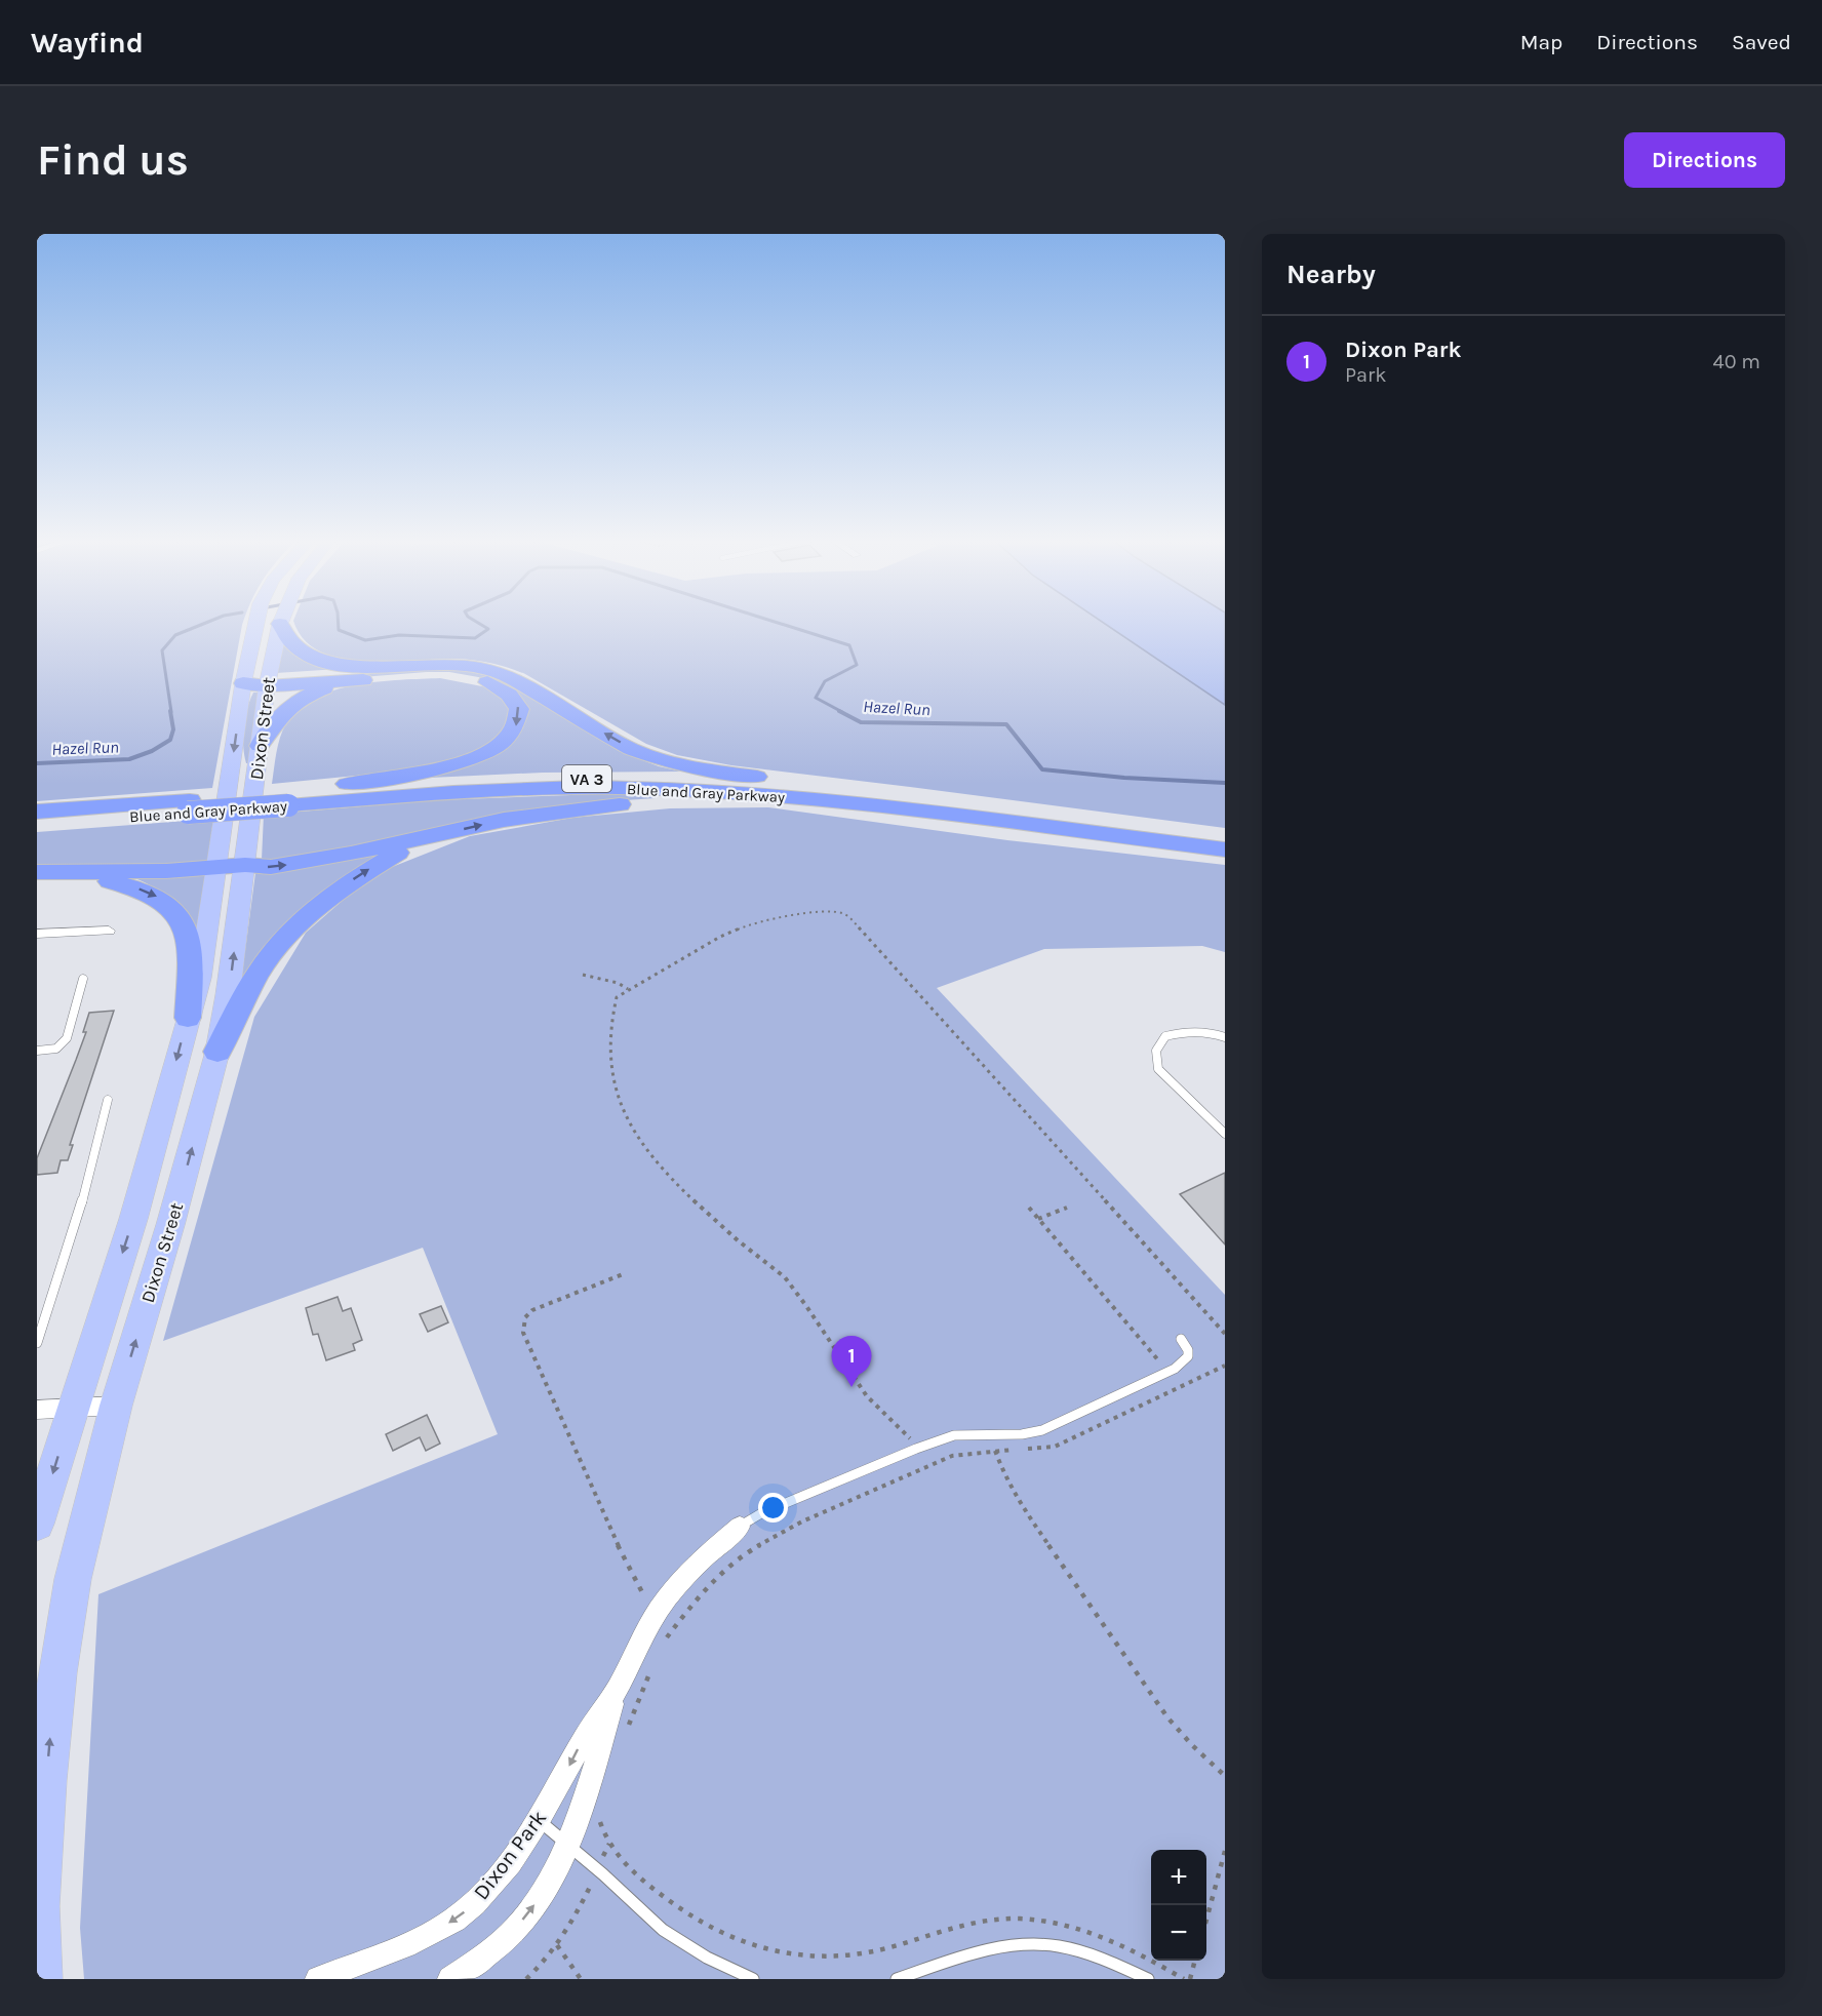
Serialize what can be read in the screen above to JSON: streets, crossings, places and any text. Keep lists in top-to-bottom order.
{
  "streets": {
    "highway": ["VA 3", "Blue and Gray Parkway"],
    "main road": ["Dixon Street"],
    "street": ["Dixon Park"]
  },
  "water": ["Hazel Run"],
  "page": {
    "header": "Wayfind",
    "nav": ["Map", "Directions", "Saved"],
    "buttons": "Directions",
    "title": "Find us",
    "heading": "Nearby",
    "list": [
      {
        "mark": "1",
        "name": "Dixon Park",
        "note": "Park",
        "value": "40 m"
      }
    ],
    "pins": "1",
    "map_buttons": ["+", "−"]
  }
}
